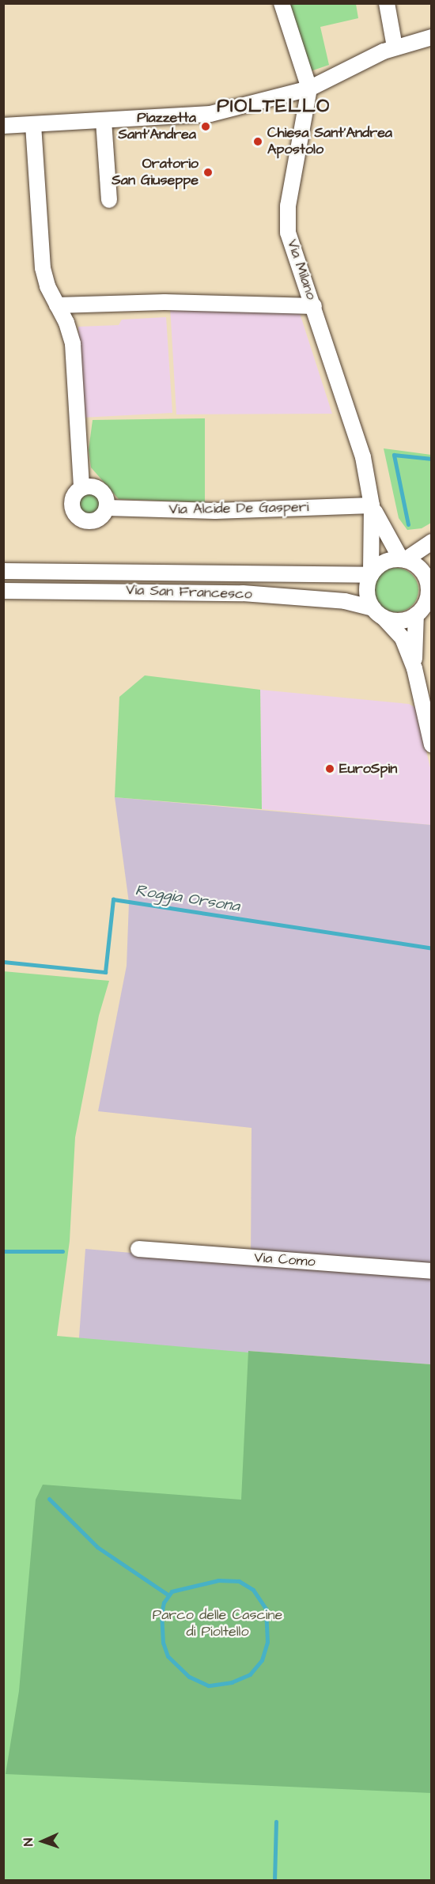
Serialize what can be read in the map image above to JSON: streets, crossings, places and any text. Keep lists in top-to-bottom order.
{
  "streets": {
    "street": [
      "Via Milano",
      "Via Alcide De Gasperi",
      "Via San Francesco",
      "Via Como"
    ]
  },
  "crossings": [
    ["Via Milano", "Via Alcide De Gasperi"],
    ["Via Milano", "Via San Francesco"]
  ],
  "districts": ["PIOLTELLO"],
  "water": ["Roggia Orsona"],
  "parks": ["Parco delle Cascine di Pioltello"],
  "places": [
    "Piazzetta Sant'Andrea",
    "Chiesa Sant'Andrea Apostolo",
    "Oratorio San Giuseppe",
    "EuroSpin"
  ],
  "north": "left"
}
